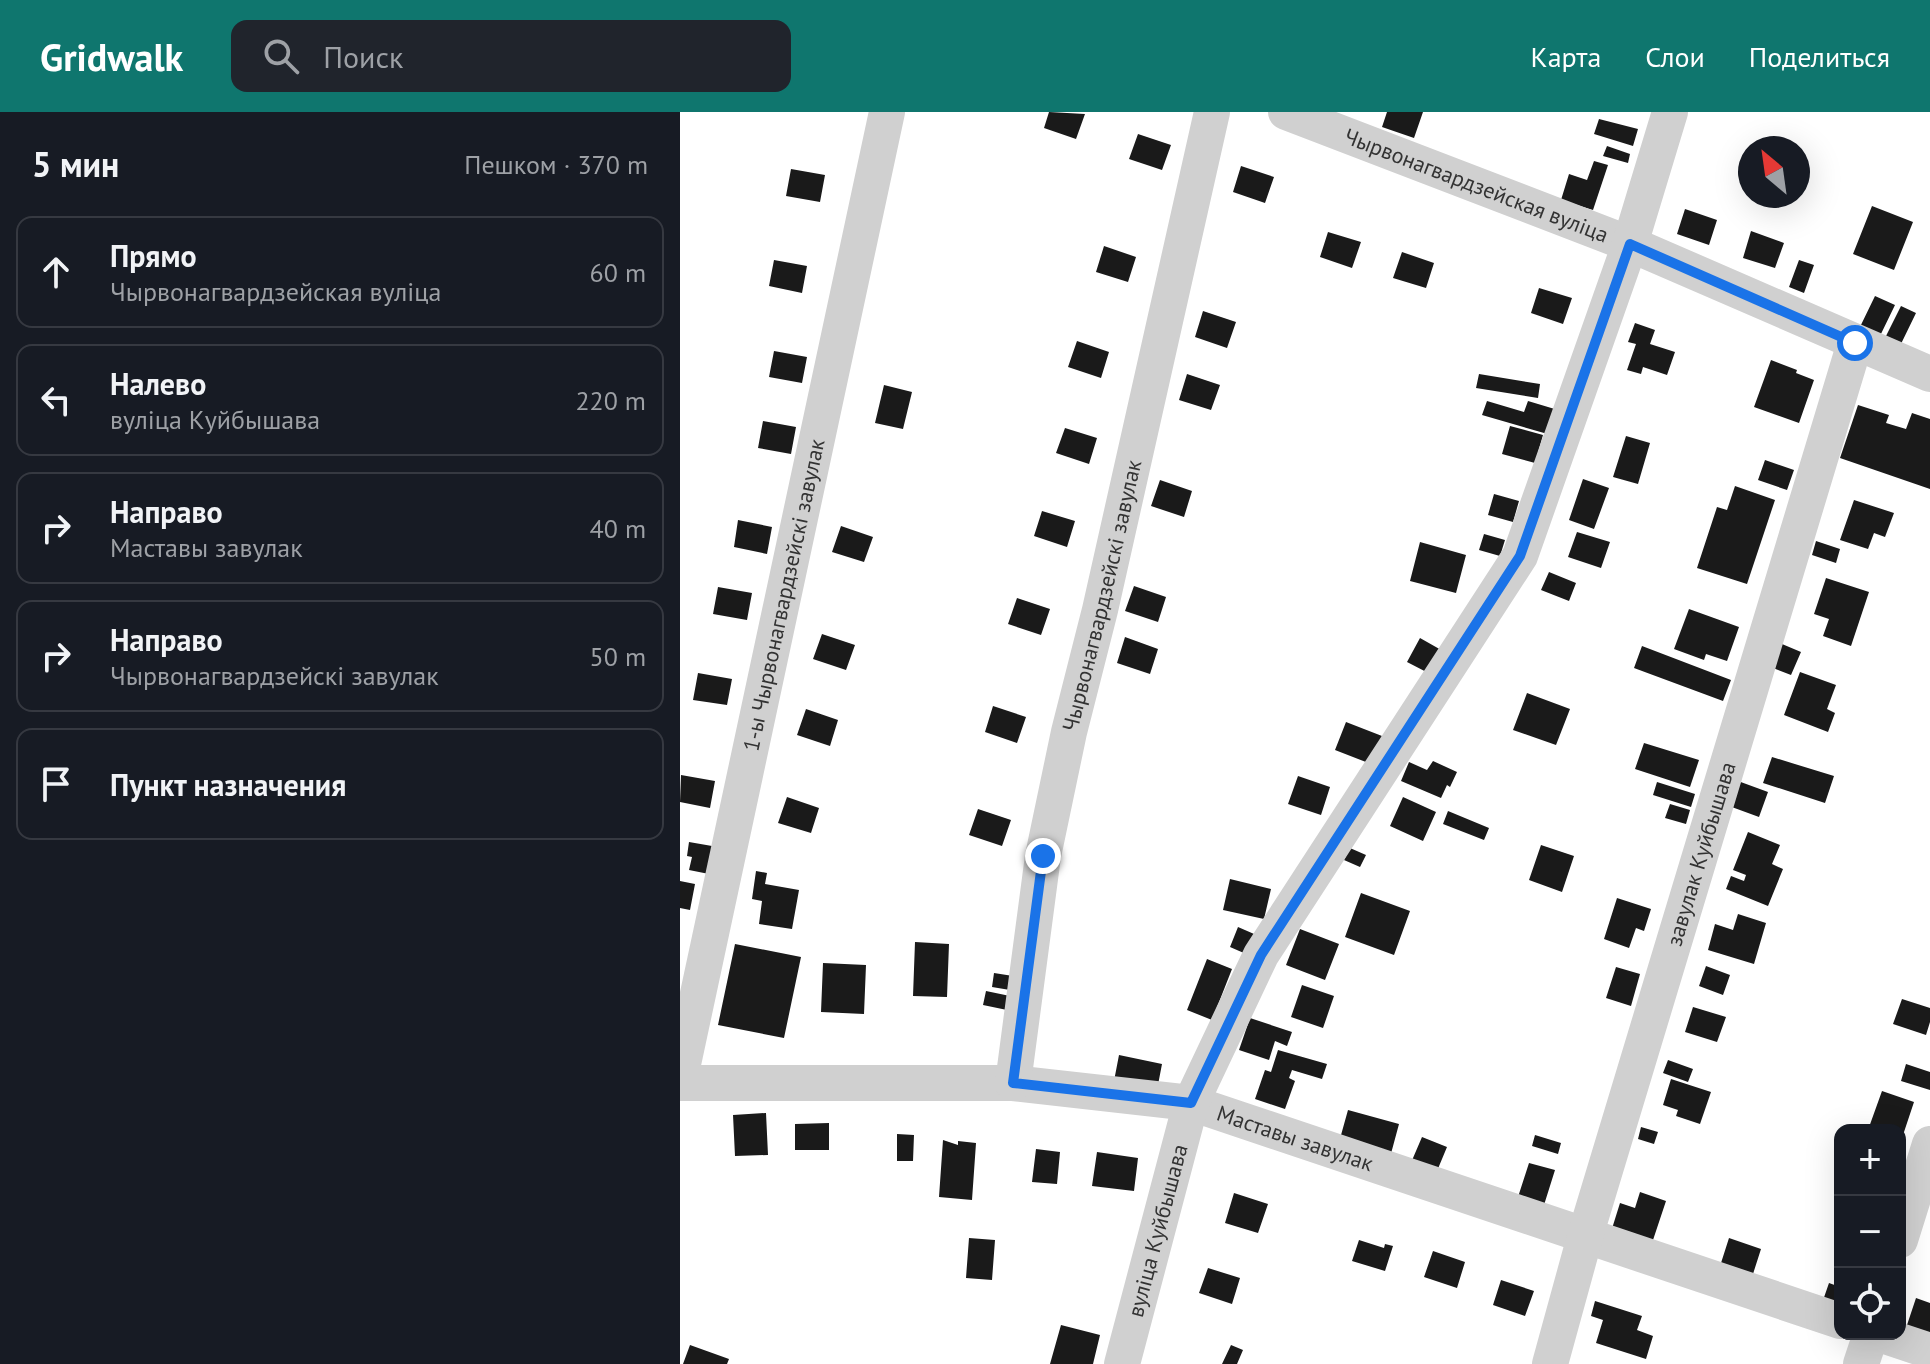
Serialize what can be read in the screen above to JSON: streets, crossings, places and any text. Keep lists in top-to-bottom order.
{
  "streets": {
    "street": [
      "Чырвонагвардзейская вуліца",
      "1-ы Чырвонагвардзейскі завулак",
      "Чырвонагвардзейскі завулак",
      "завулак Куйбышава",
      "Маставы завулак",
      "вуліца Куйбышава"
    ]
  },
  "crossings": [
    ["Чырвонагвардзейская вуліца", "завулак Куйбышава"],
    ["Чырвонагвардзейская вуліца", "вуліца Куйбышава"],
    ["1-ы Чырвонагвардзейскі завулак", "Маставы завулак"],
    ["Чырвонагвардзейскі завулак", "Маставы завулак"],
    ["завулак Куйбышава", "Маставы завулак"],
    ["Маставы завулак", "вуліца Куйбышава"]
  ],
  "north": "top left",
  "page": {
    "header": "Gridwalk",
    "search": "Поиск",
    "nav": ["Карта", "Слои", "Поделиться"],
    "heading": ["5 мин", "Пешком · 370 m"],
    "list": [
      ["Прямо", "Чырвонагвардзейская вуліца", "60 m"],
      ["Налево", "вуліца Куйбышава", "220 m"],
      ["Направо", "Маставы завулак", "40 m"],
      ["Направо", "Чырвонагвардзейскі завулак", "50 m"],
      "Пункт назначения"
    ],
    "map_buttons": ["+", "−"]
  }
}
